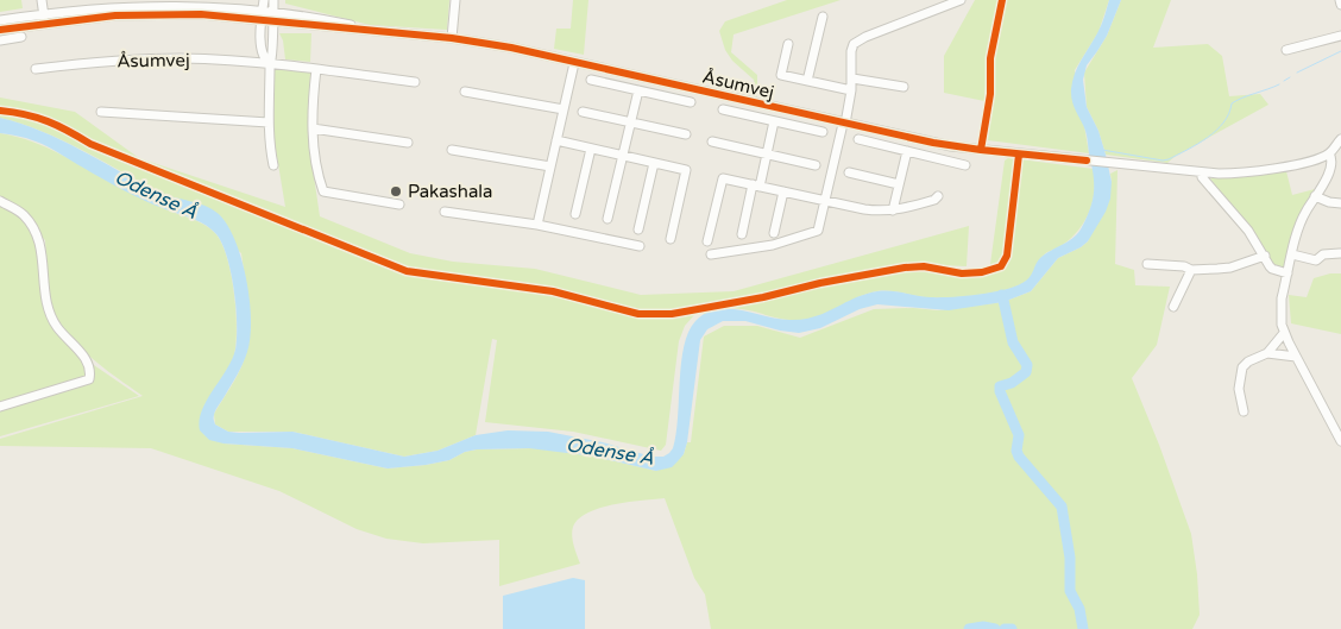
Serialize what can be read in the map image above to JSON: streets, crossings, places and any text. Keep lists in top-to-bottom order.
{
  "streets": {
    "street": ["Åsumvej"]
  },
  "water": ["Odense Å"],
  "places": ["Pakashala"]
}
